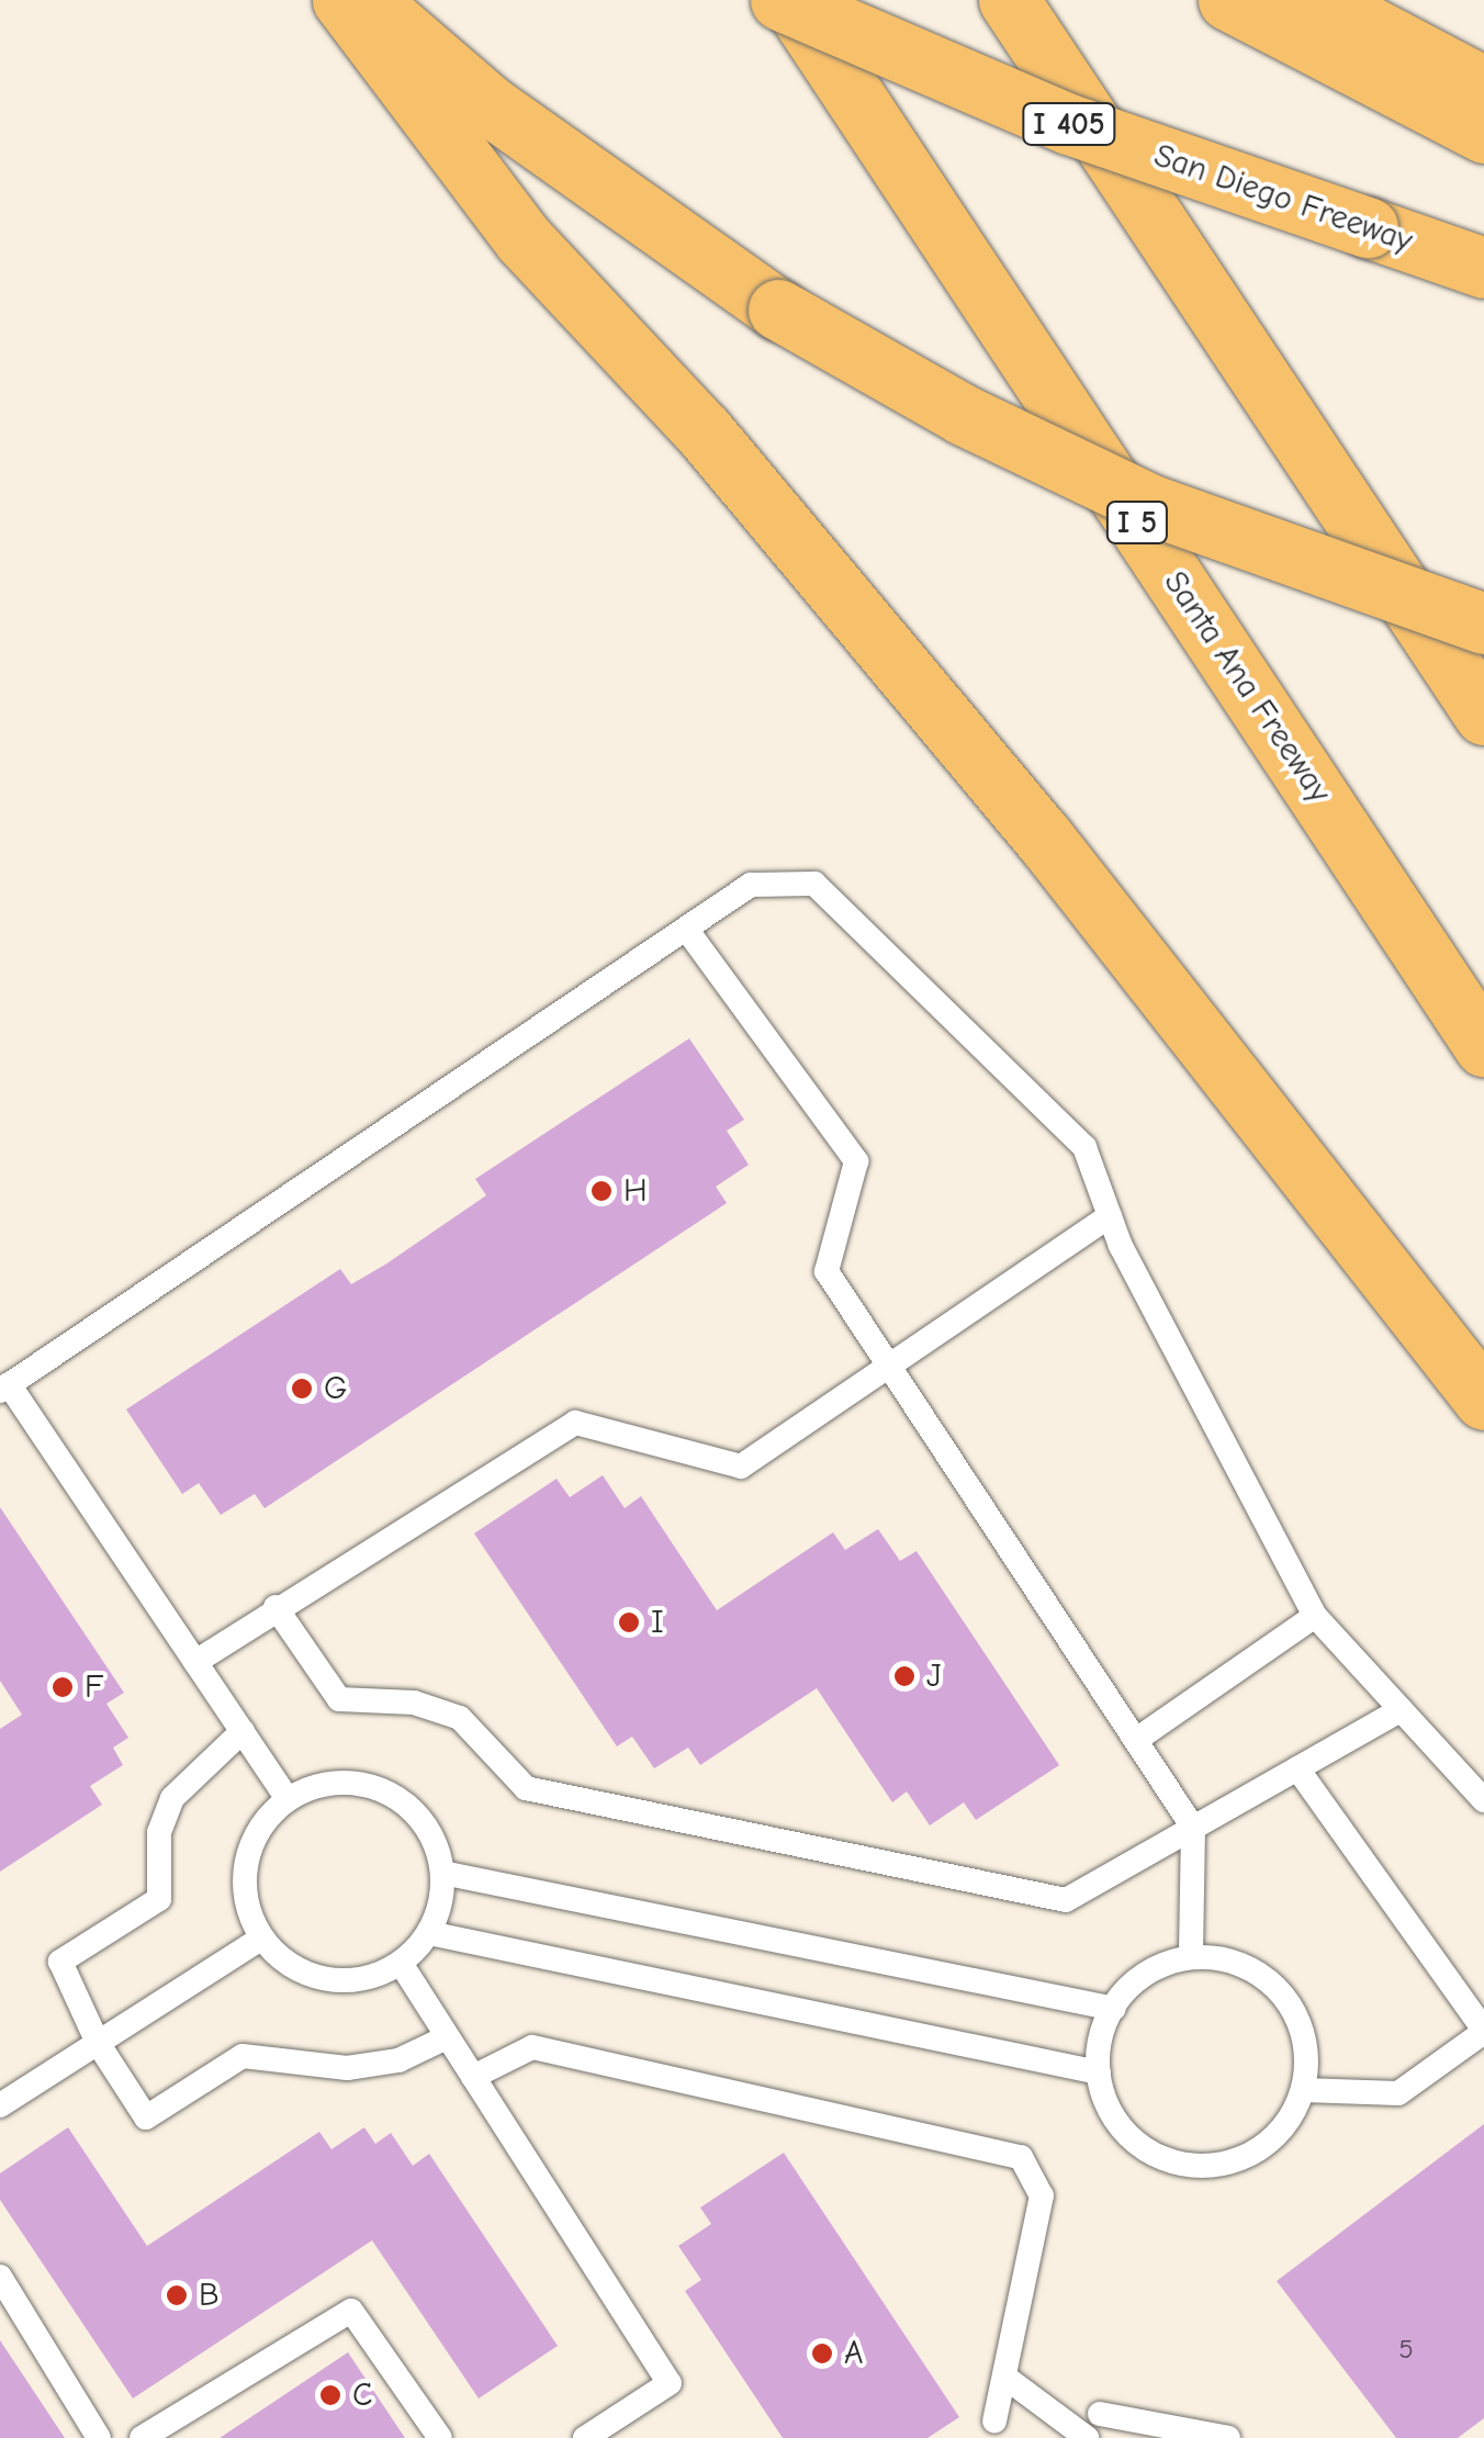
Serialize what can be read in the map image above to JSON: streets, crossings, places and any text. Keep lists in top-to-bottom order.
{
  "streets": {
    "highway": [
      "I 405",
      "San Diego Freeway",
      "I 5",
      "Santa Ana Freeway"
    ]
  },
  "places": [
    "H",
    "G",
    "I",
    "J",
    "F",
    "B",
    "A",
    "C"
  ],
  "house_numbers": ["5"]
}
